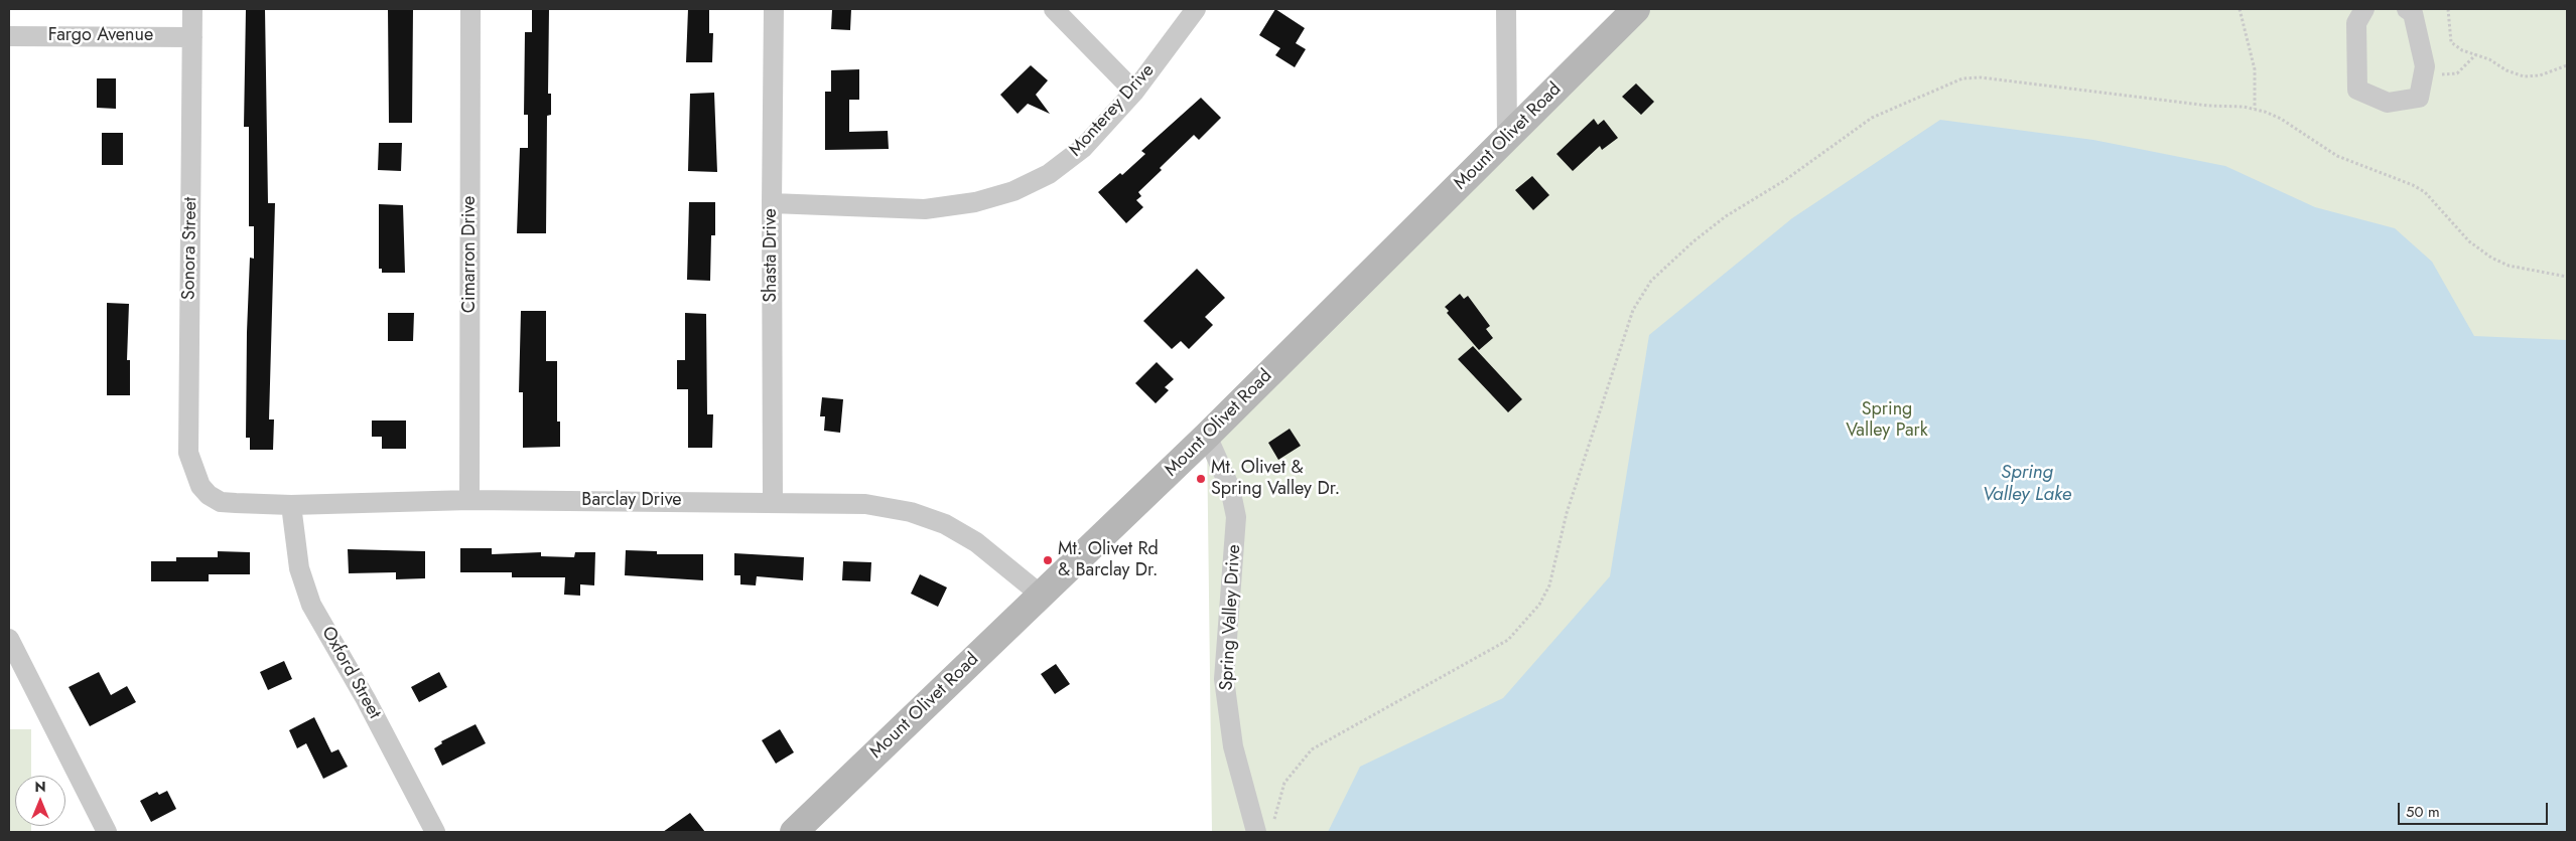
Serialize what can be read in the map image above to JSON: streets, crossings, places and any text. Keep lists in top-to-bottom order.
{
  "streets": {
    "street": [
      "Fargo Avenue",
      "Monterey Drive",
      "Mount Olivet Road",
      "Sonora Street",
      "Cimarron Drive",
      "Shasta Drive",
      "Barclay Drive",
      "Spring Valley Drive",
      "Oxford Street"
    ]
  },
  "crossings": [
    ["Fargo Avenue", "Sonora Street"],
    ["Monterey Drive", "Shasta Drive"],
    ["Mount Olivet Road", "Barclay Drive"],
    ["Mount Olivet Road", "Spring Valley Drive"],
    ["Sonora Street", "Barclay Drive"],
    ["Cimarron Drive", "Barclay Drive"],
    ["Shasta Drive", "Barclay Drive"],
    ["Barclay Drive", "Oxford Street"]
  ],
  "water": ["Spring Valley Lake"],
  "parks": ["Spring Valley Park"],
  "places": ["Mt. Olivet & Spring Valley Dr.", "Mt. Olivet Rd & Barclay Dr."],
  "scale_bar": "50 m",
  "north": "top"
}
